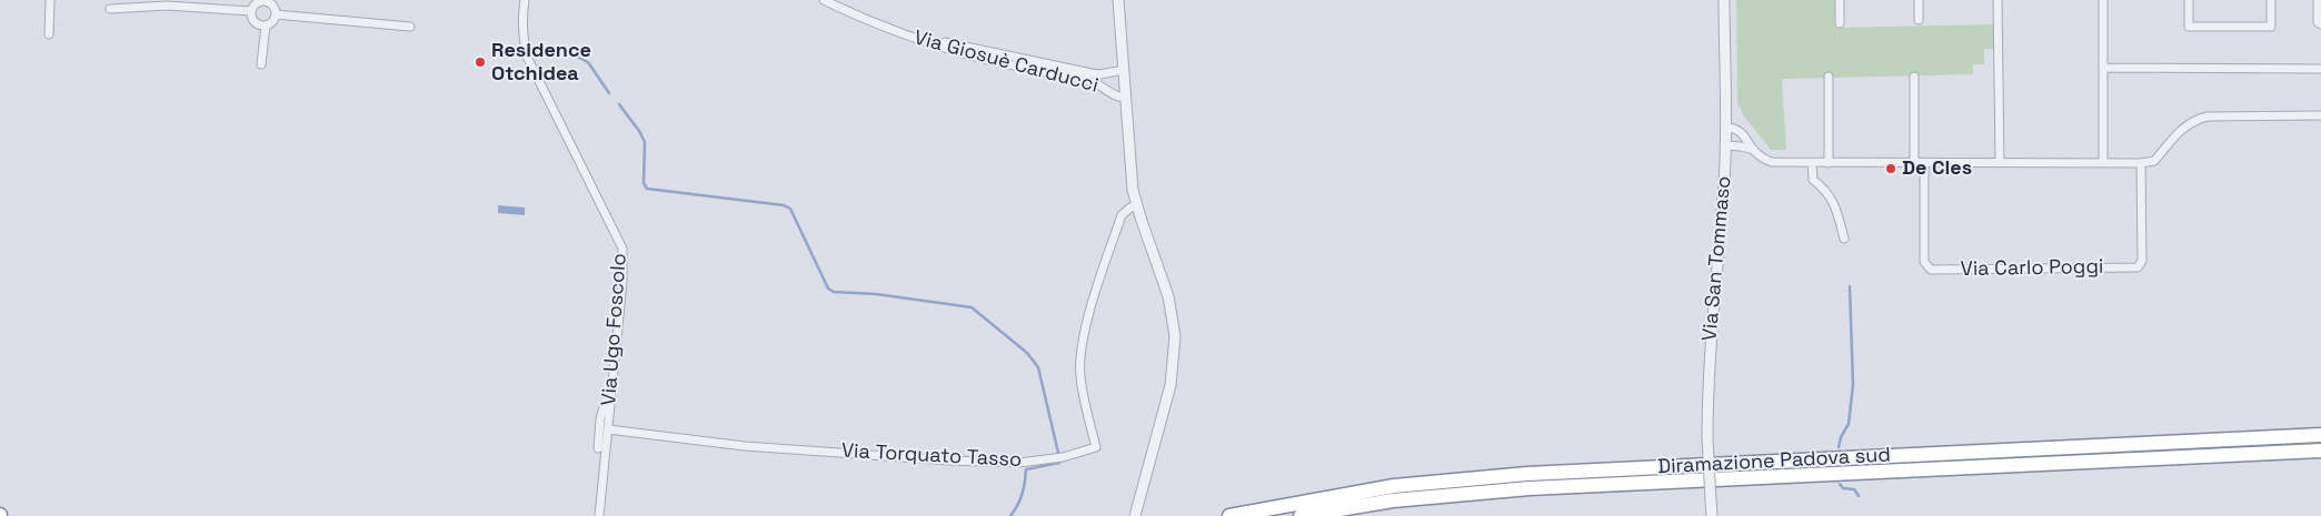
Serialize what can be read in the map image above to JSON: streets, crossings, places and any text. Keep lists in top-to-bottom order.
{
  "streets": {
    "highway": ["Diramazione Padova sud"],
    "street": [
      "Via Giosuè Carducci",
      "Via San Tommaso",
      "Via Carlo Poggi",
      "Via Ugo Foscolo",
      "Via Torquato Tasso"
    ]
  },
  "crossings": [
    ["Via Ugo Foscolo", "Via Torquato Tasso"]
  ],
  "places": ["Residence Otchidea", "De Cles"]
}
